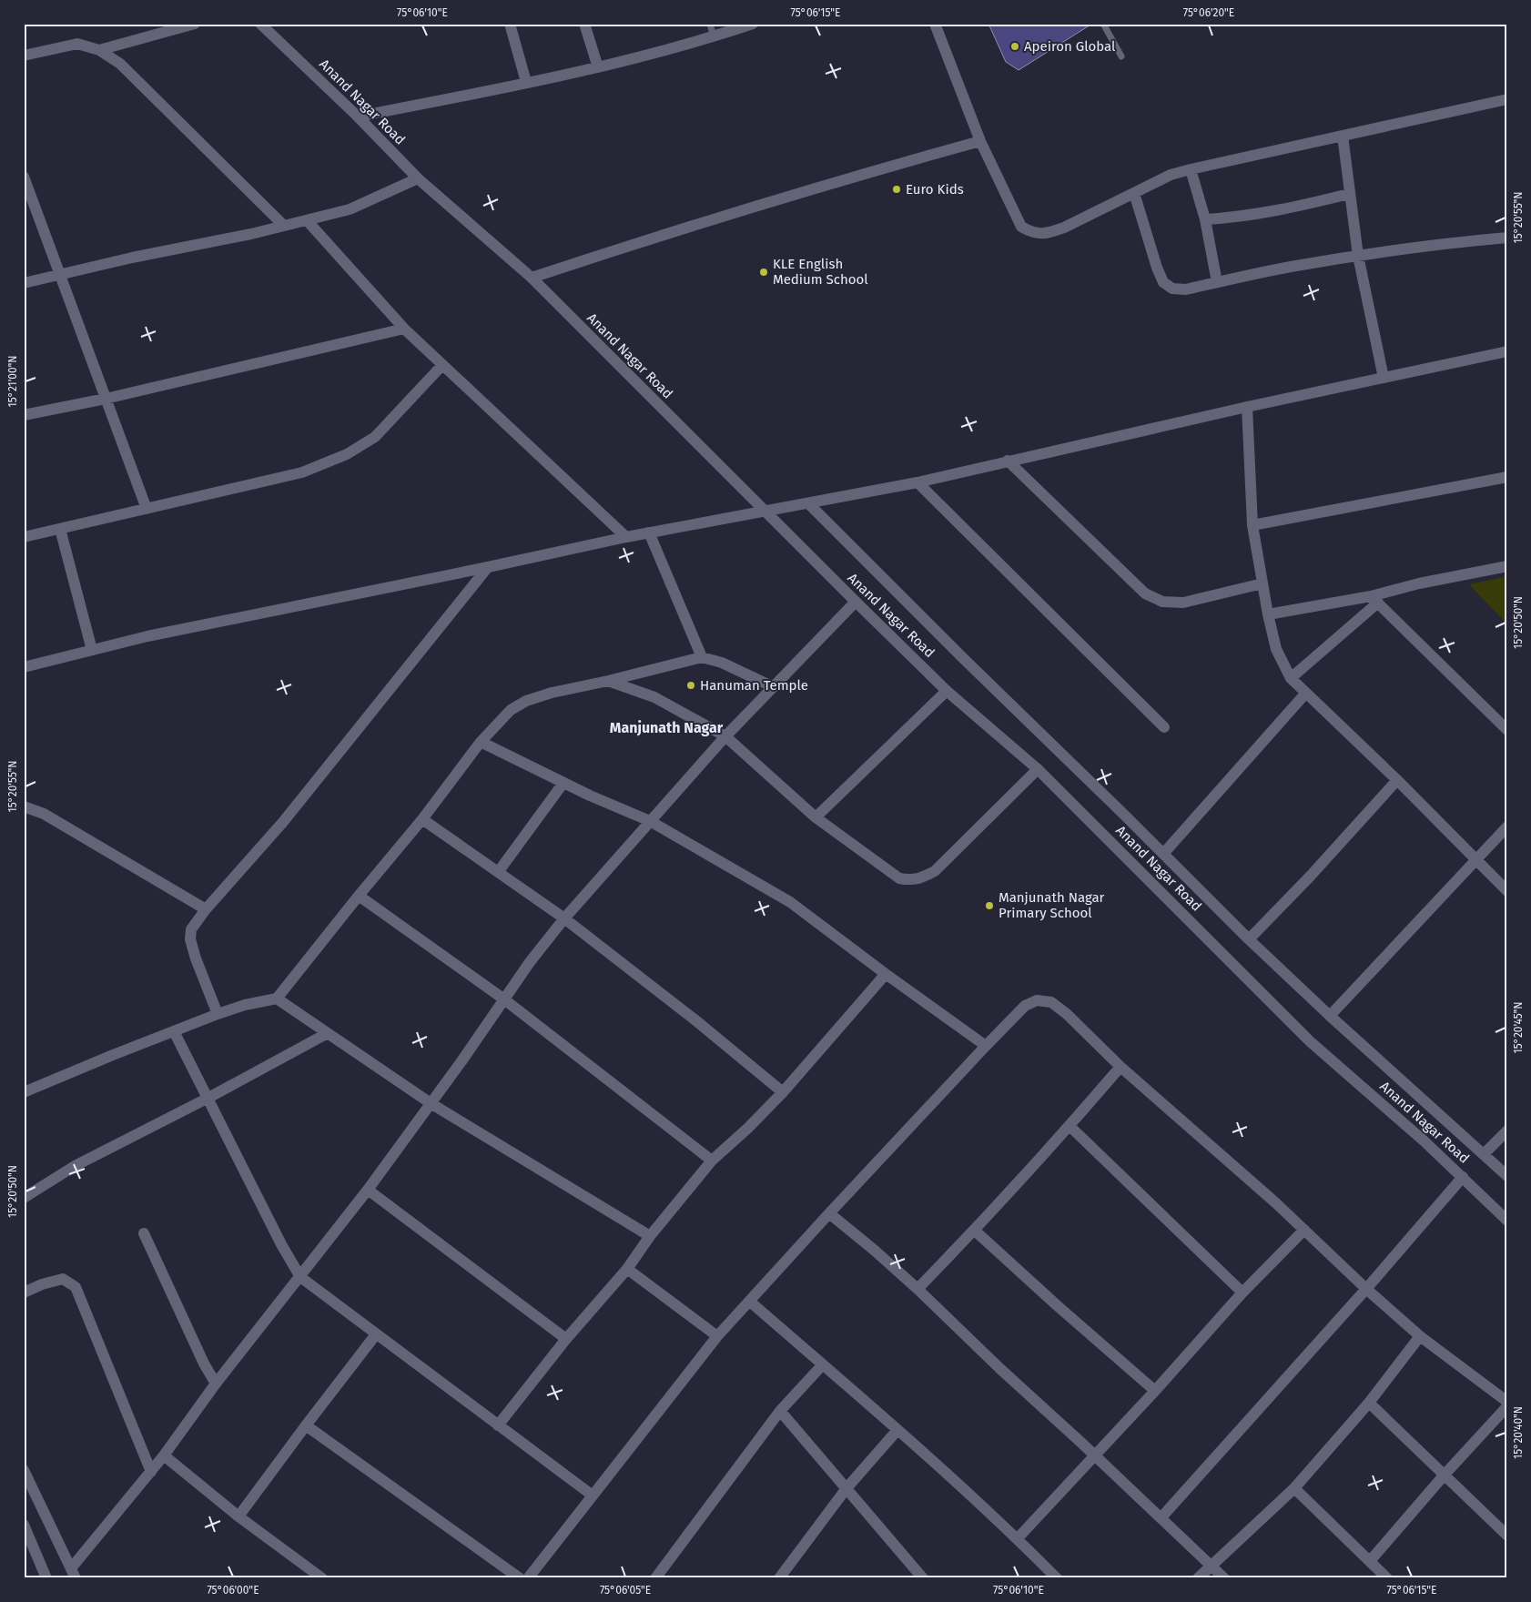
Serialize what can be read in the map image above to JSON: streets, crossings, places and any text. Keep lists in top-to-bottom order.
{
  "streets": {
    "street": ["Anand Nagar Road"]
  },
  "districts": ["Manjunath Nagar"],
  "places": [
    "Apeiron Global",
    "Euro Kids",
    "KLE English Medium School",
    "Hanuman Temple",
    "Manjunath Nagar Primary School"
  ],
  "coordinates": [
    "75°06'10\"E",
    "75°06'15\"E",
    "75°06'20\"E",
    "15°20'55\"N",
    "15°21'00\"N",
    "15°20'50\"N",
    "15°20'45\"N",
    "15°20'40\"N",
    "75°06'00\"E",
    "75°06'05\"E"
  ]
}
